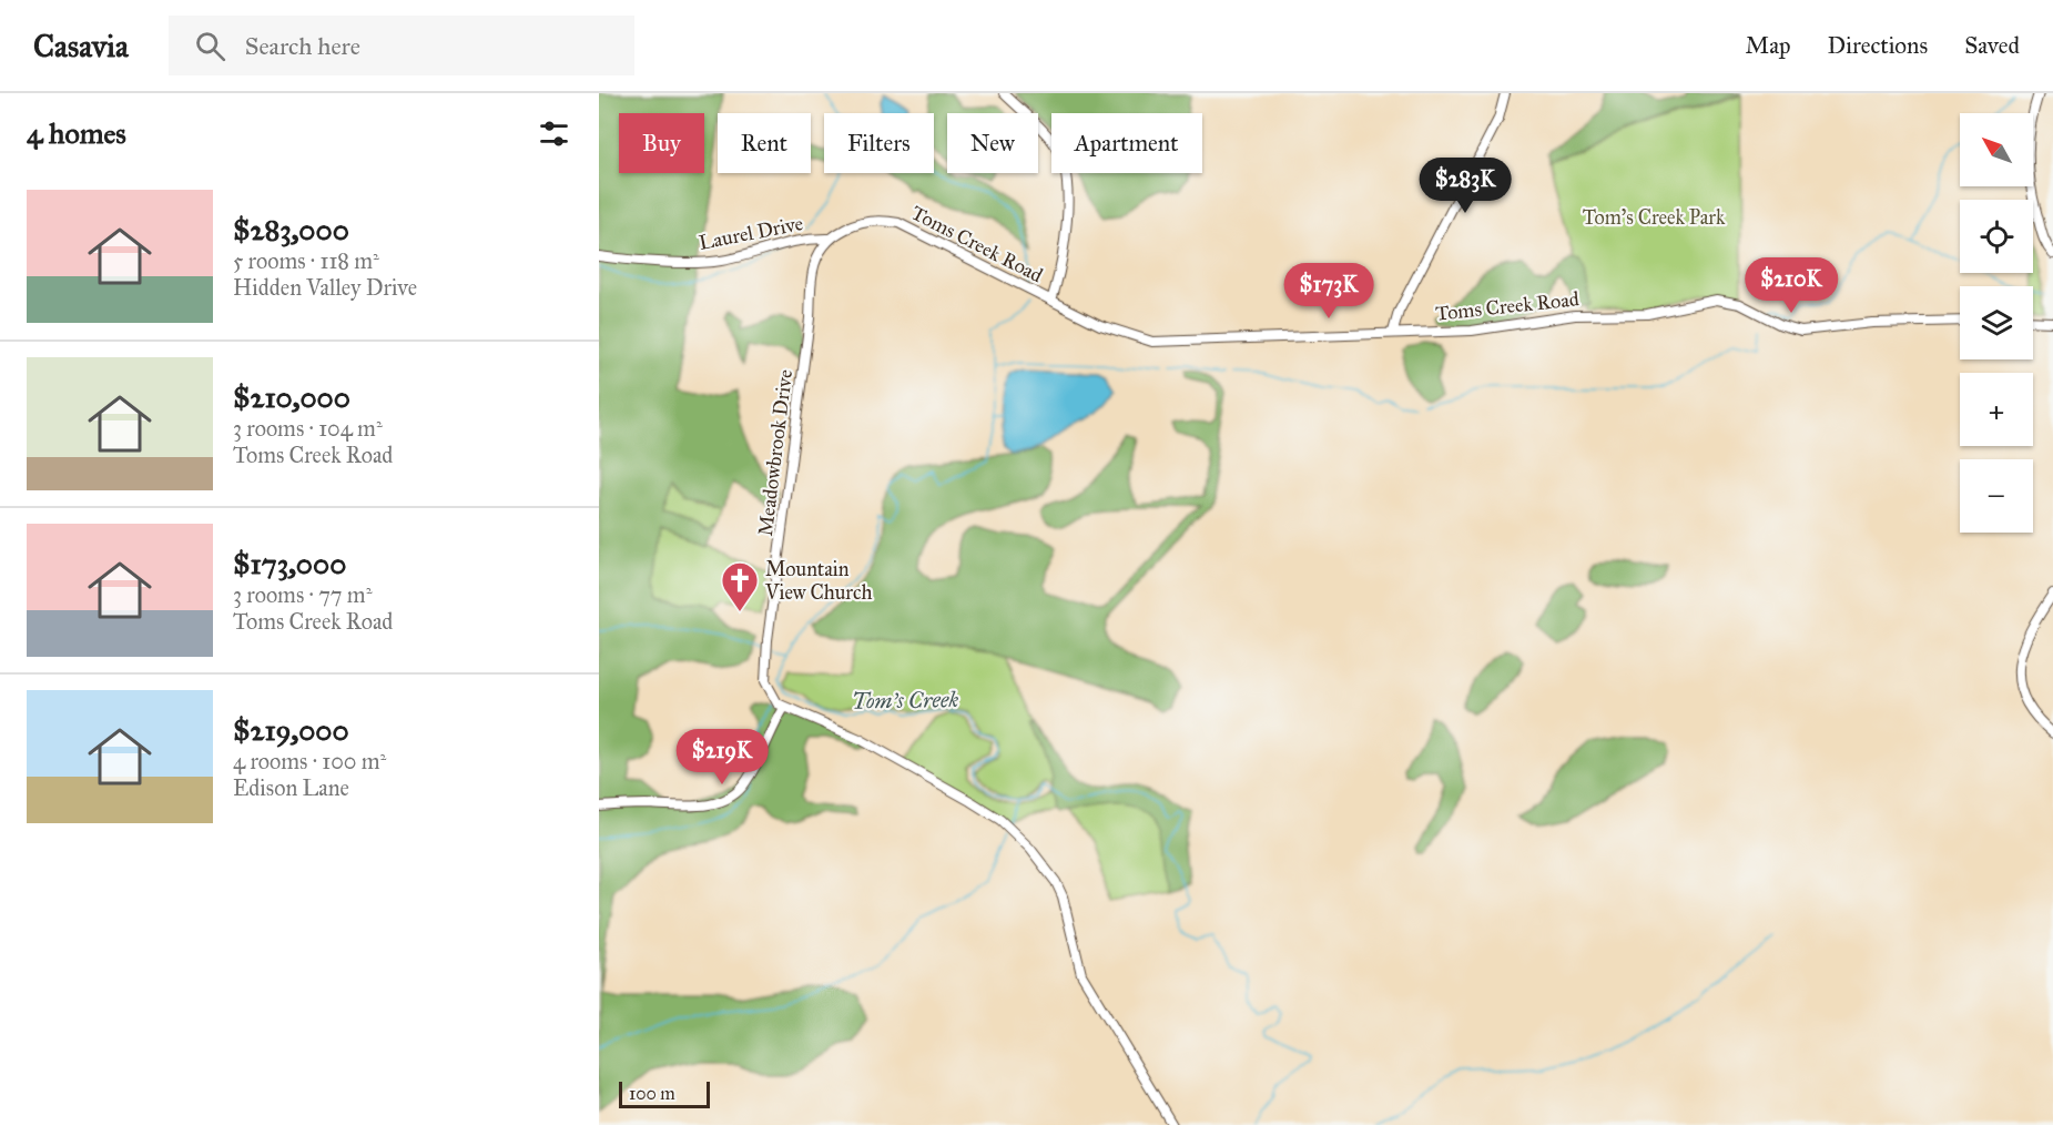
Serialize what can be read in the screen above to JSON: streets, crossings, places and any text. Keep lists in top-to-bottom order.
{
  "streets": {
    "street": ["Laurel Drive", "Toms Creek Road", "Meadowbrook Drive"]
  },
  "crossings": [
    ["Laurel Drive", "Toms Creek Road"],
    ["Laurel Drive", "Meadowbrook Drive"],
    ["Toms Creek Road", "Meadowbrook Drive"]
  ],
  "water": ["Tom's Creek"],
  "parks": ["Tom's Creek Park"],
  "places": {
    "church": ["Mountain View Church"]
  },
  "scale_bar": "100 m",
  "north": "top left",
  "page": {
    "header": "Casavia",
    "search": "Search here",
    "nav": ["Map", "Directions", "Saved"],
    "heading": "4 homes",
    "map_buttons": ["+", "−"],
    "chip": [
      "Buy",
      "Rent",
      "Filters",
      "New",
      "Apartment"
    ],
    "price": [
      "$283K",
      "$210K",
      "$173K",
      "$219K"
    ],
    "list": [
      {
        "name": "$283,000",
        "note": "5 rooms · 118 m² · Hidden Valley Drive"
      },
      {
        "name": "$210,000",
        "note": "3 rooms · 104 m² · Toms Creek Road"
      },
      {
        "name": "$173,000",
        "note": "3 rooms · 77 m² · Toms Creek Road"
      },
      {
        "name": "$219,000",
        "note": "4 rooms · 100 m² · Edison Lane"
      }
    ],
    "scale": "100 m"
  }
}
